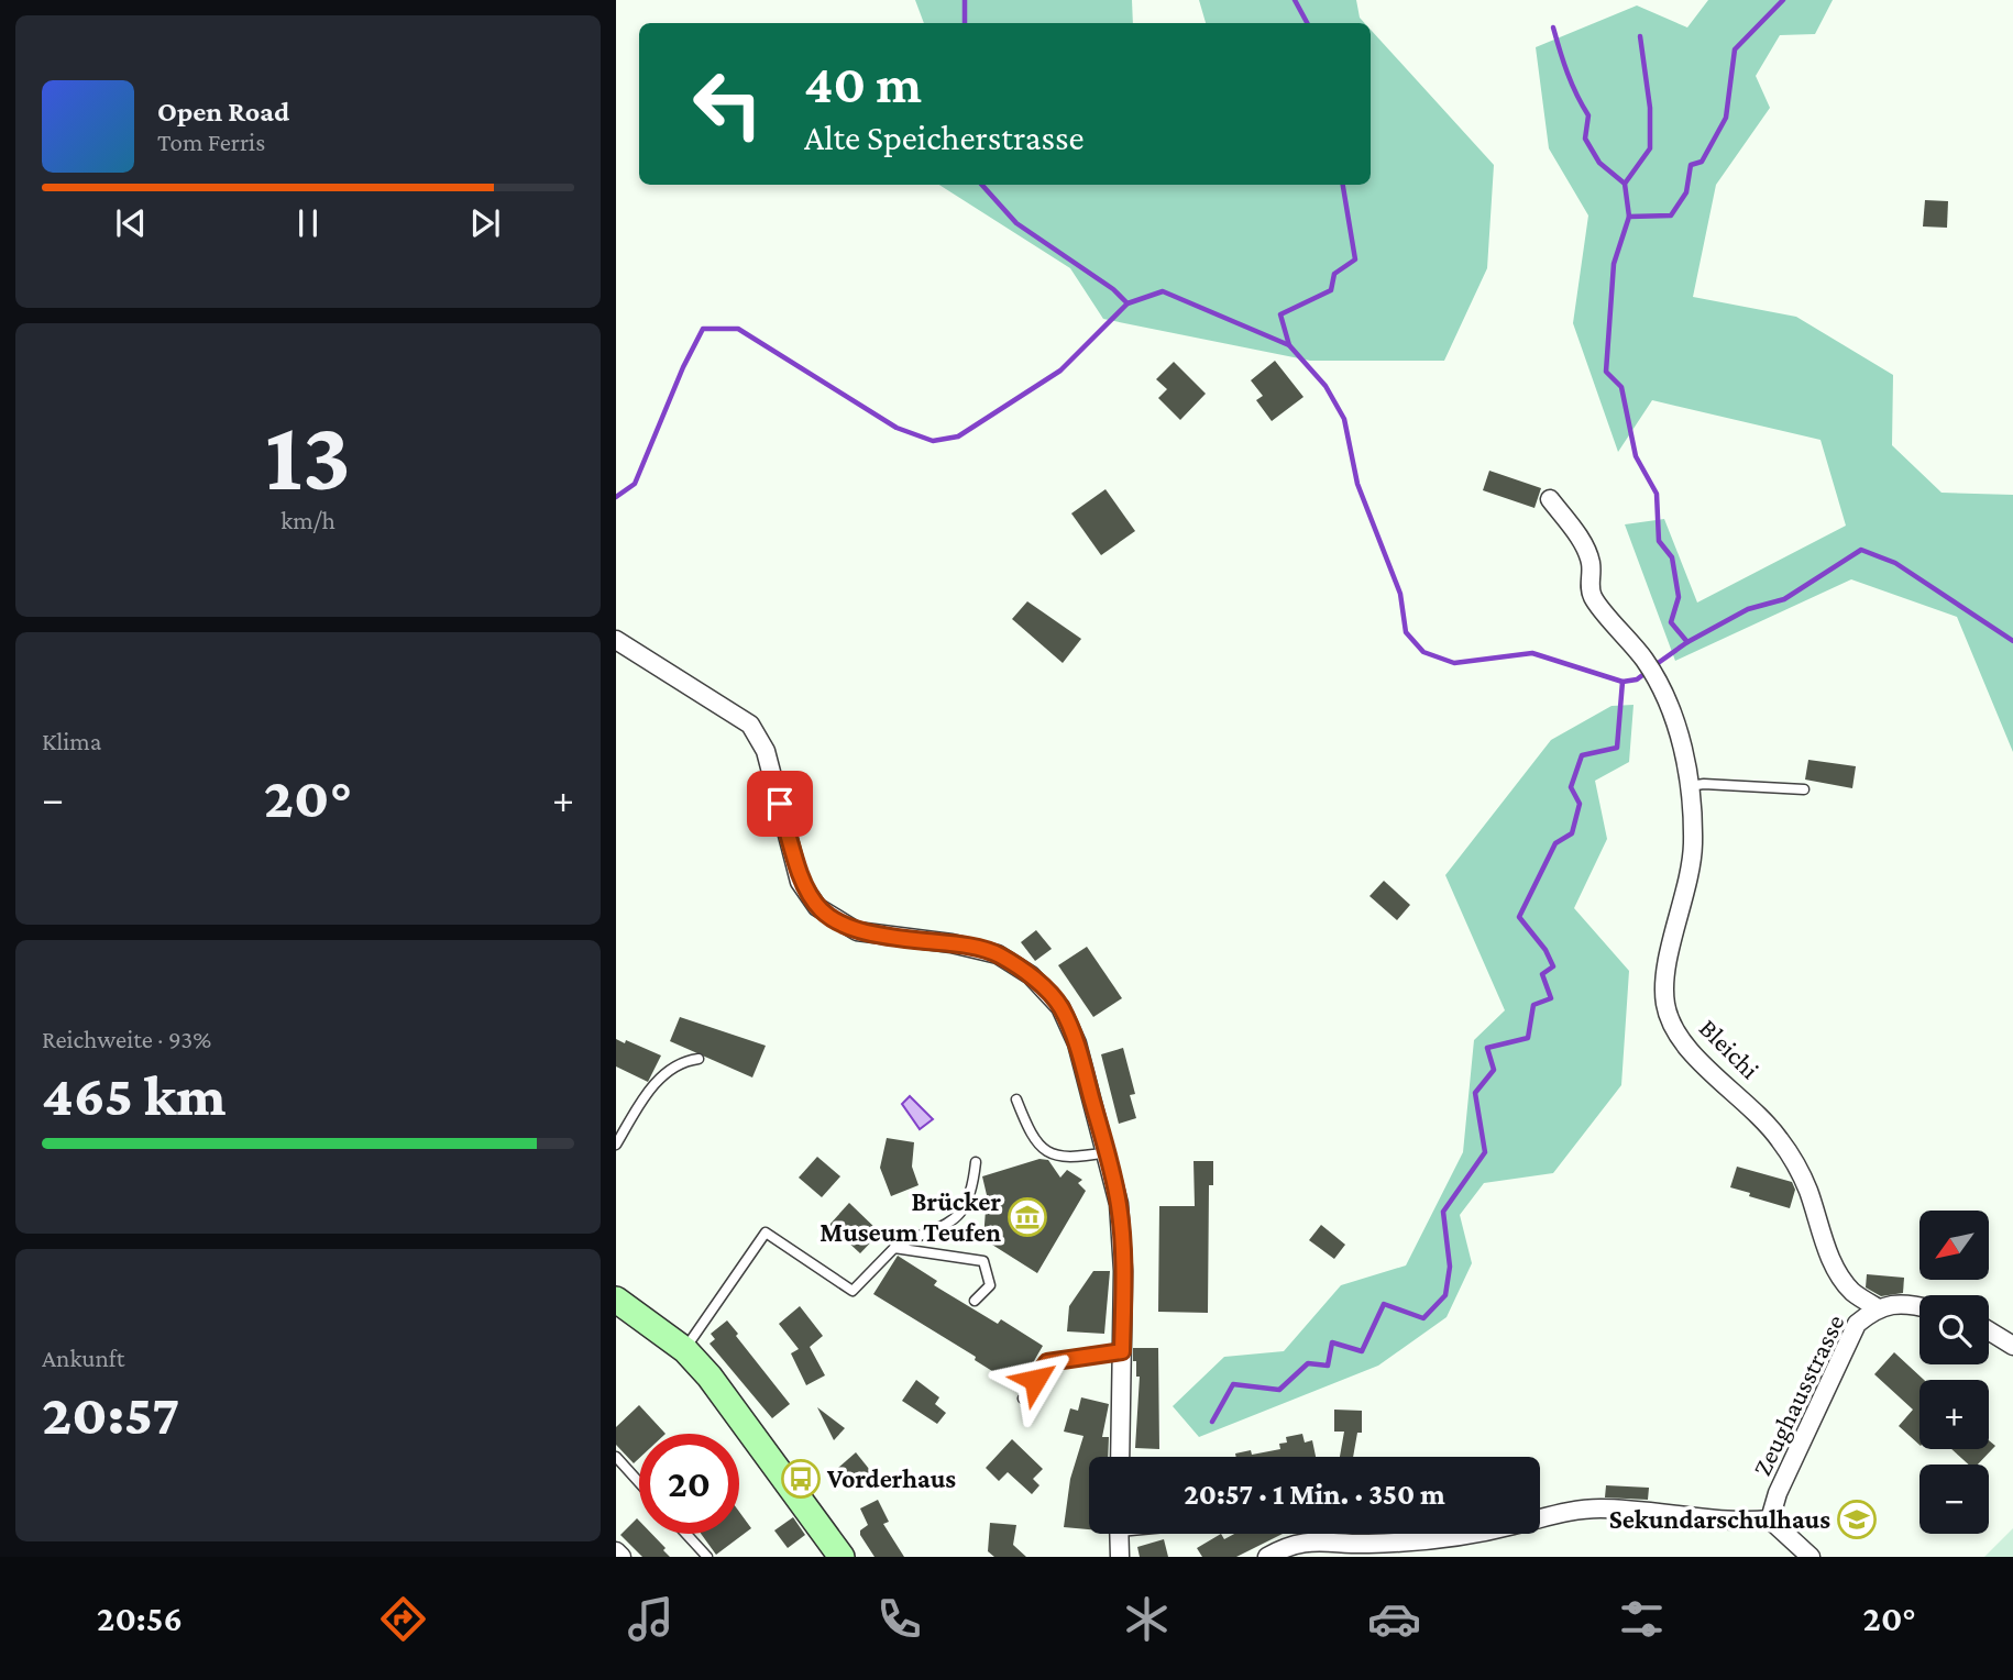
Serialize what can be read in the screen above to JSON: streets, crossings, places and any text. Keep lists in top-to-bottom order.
{
  "streets": {
    "street": ["Bleichi", "Zeughausstrasse"]
  },
  "crossings": [
    ["Bleichi", "Zeughausstrasse"]
  ],
  "places": {
    "museum": ["Brücker Museum Teufen"],
    "bus stop": ["Vorderhaus"],
    "school or university": ["Sekundarschulhaus"]
  },
  "north": "bottom left",
  "page": {
    "turn": ["40 m", "Alte Speicherstrasse"],
    "song": ["Open Road", "Tom Ferris"],
    "tile": [
      ["13", "km/h"],
      "Klima",
      ["Reichweite · 93%", "465 km"],
      ["Ankunft", "20:57"]
    ],
    "heat": ["−", "20°", "+"],
    "map_buttons": ["+", "−"],
    "limit": "20",
    "trip": "20:57 · 1 Min. · 350 m",
    "tabs": ["20:56", "20°"]
  }
}
